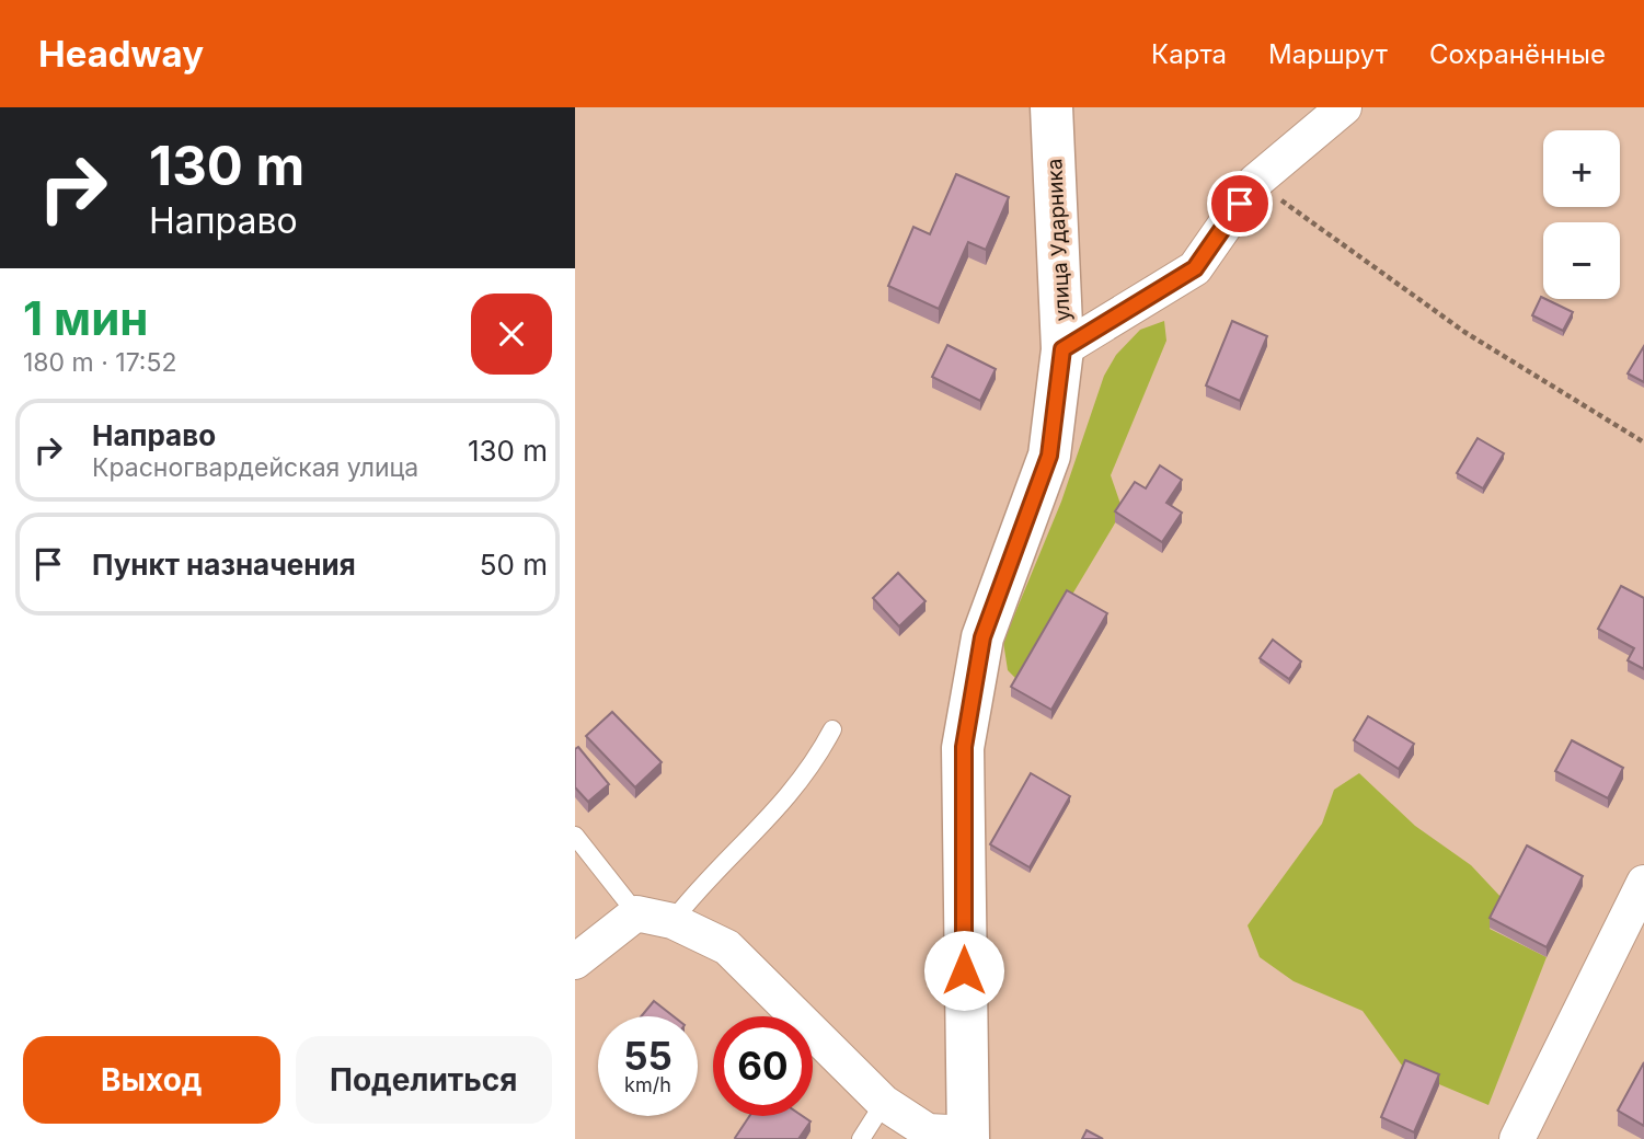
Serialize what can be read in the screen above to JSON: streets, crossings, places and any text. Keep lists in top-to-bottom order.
{
  "streets": {
    "main road": ["улица Ударника"]
  },
  "page": {
    "header": "Headway",
    "nav": ["Карта", "Маршрут", "Сохранённые"],
    "turn": ["130 m", "Направо"],
    "map_buttons": ["+", "−"],
    "heading": ["1 мин", "180 m · 17:52"],
    "list": [
      {
        "name": "Направо",
        "note": "Красногвардейская улица",
        "value": "130 m"
      },
      {
        "name": "Пункт назначения",
        "value": "50 m"
      }
    ],
    "speed": "55 km/h",
    "limit": "60",
    "buttons": ["Выход", "Поделиться"]
  }
}
